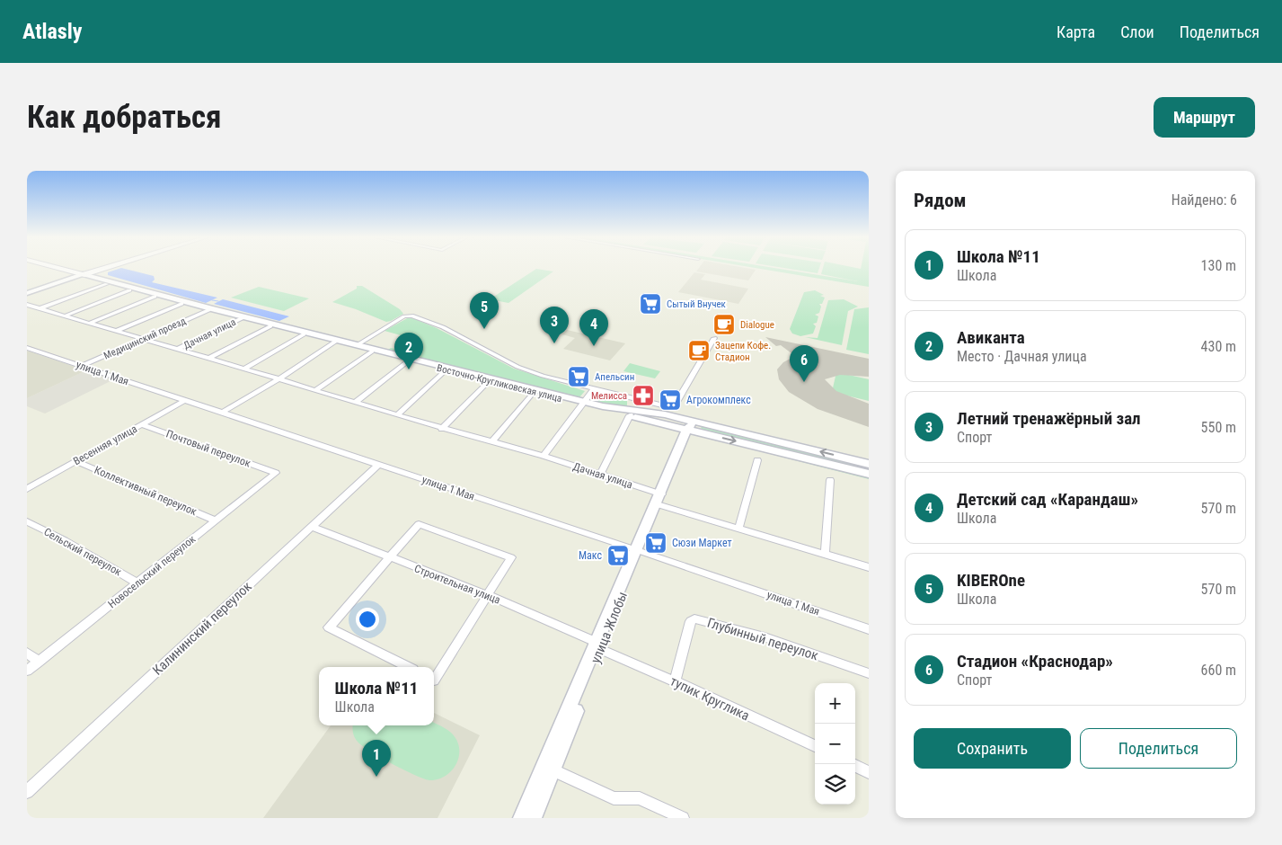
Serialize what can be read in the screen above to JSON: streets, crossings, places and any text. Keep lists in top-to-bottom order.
{
  "streets": {
    "main road": ["Восточно-Кругликовская улица", "улица Жлобы"],
    "street": [
      "Дачная улица",
      "Медицинский проезд",
      "улица 1 Мая",
      "Весенняя улица",
      "Почтовый переулок",
      "Коллективный переулок",
      "Сельский переулок",
      "Новосельский переулок",
      "Строительная улица",
      "Калининский переулок",
      "Глубинный переулок",
      "тупик Круглика"
    ]
  },
  "crossings": [
    ["Дачная улица", "Медицинский проезд"],
    ["Дачная улица", "Восточно-Кругликовская улица"],
    ["Дачная улица", "улица Жлобы"],
    ["Медицинский проезд", "улица 1 Мая"],
    ["Медицинский проезд", "Восточно-Кругликовская улица"],
    ["улица 1 Мая", "Весенняя улица"],
    ["улица 1 Мая", "улица Жлобы"],
    ["улица 1 Мая", "Калининский переулок"],
    ["Восточно-Кругликовская улица", "улица Жлобы"],
    ["Весенняя улица", "Почтовый переулок"],
    ["Весенняя улица", "Коллективный переулок"],
    ["Почтовый переулок", "Новосельский переулок"],
    ["Коллективный переулок", "Новосельский переулок"],
    ["Сельский переулок", "Новосельский переулок"],
    ["Строительная улица", "улица Жлобы"],
    ["Строительная улица", "Калининский переулок"],
    ["Строительная улица", "тупик Круглика"],
    ["улица Жлобы", "тупик Круглика"],
    ["Глубинный переулок", "тупик Круглика"]
  ],
  "places": {
    "supermarket": [
      "Сытый Внучек",
      "Апельсин",
      "Агрокомплекс",
      "Сюзи Маркет",
      "Макс"
    ],
    "cafe": ["Dialogue", "Зацепи Кофе. Стадион"],
    "pharmacy": ["Мелисса"]
  },
  "page": {
    "header": "Atlasly",
    "nav": ["Карта", "Слои", "Поделиться"],
    "buttons": [
      "Маршрут",
      ["Сохранить", "Поделиться"]
    ],
    "title": "Как добраться",
    "heading": ["Рядом", "Найдено: 6"],
    "list": [
      {
        "mark": "1",
        "name": "Школа №11",
        "note": "Школа",
        "value": "130 m"
      },
      {
        "mark": "2",
        "name": "Авиканта",
        "note": "Место · Дачная улица",
        "value": "430 m"
      },
      {
        "mark": "3",
        "name": "Летний тренажёрный зал",
        "note": "Спорт",
        "value": "550 m"
      },
      {
        "mark": "4",
        "name": "Детский сад «Карандаш»",
        "note": "Школа",
        "value": "570 m"
      },
      {
        "mark": "5",
        "name": "KIBEROne",
        "note": "Школа",
        "value": "570 m"
      },
      {
        "mark": "6",
        "name": "Стадион «Краснодар»",
        "note": "Спорт",
        "value": "660 m"
      }
    ],
    "pins": [
      "5",
      "3",
      "4",
      "2",
      "6",
      "1"
    ],
    "popup": ["Школа №11", "Школа"],
    "map_buttons": ["+", "−"]
  }
}
